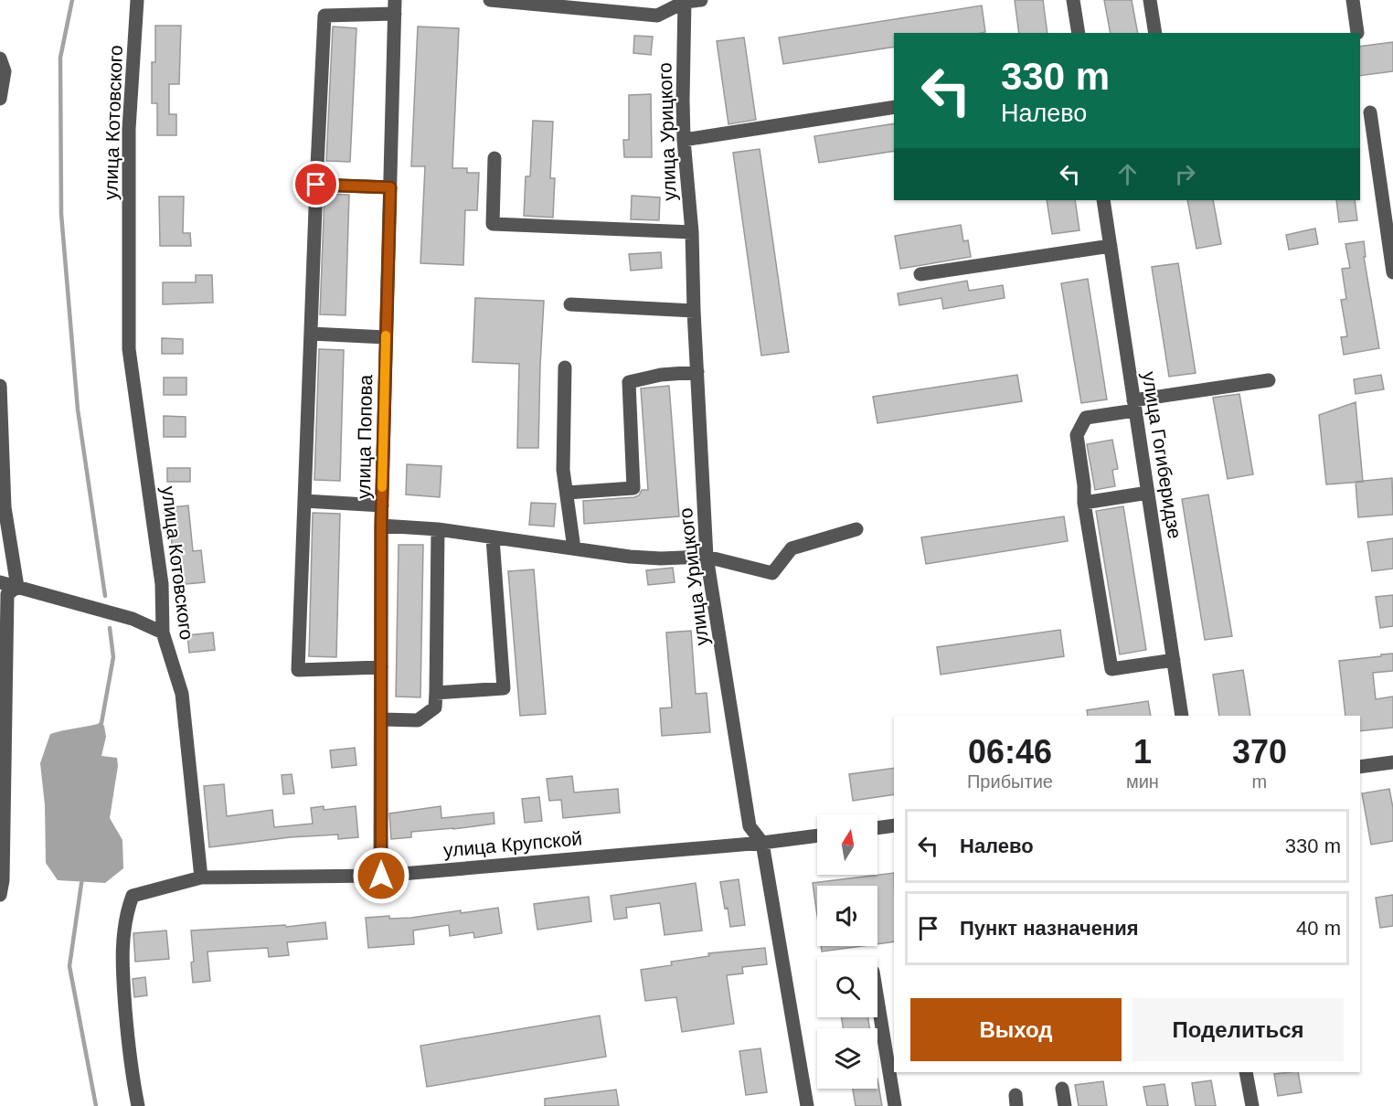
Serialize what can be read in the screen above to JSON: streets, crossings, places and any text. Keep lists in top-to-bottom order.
{
  "streets": {
    "street": [
      "улица Котовского",
      "улица Урицкого",
      "улица Попова",
      "улица Гогиберидзе",
      "улица Крупской"
    ]
  },
  "crossings": [
    ["улица Котовского", "улица Крупской"],
    ["улица Урицкого", "улица Крупской"],
    ["улица Попова", "улица Крупской"]
  ],
  "north": "top",
  "page": {
    "turn": ["330 m", "Налево"],
    "eta": [
      "06:46",
      "Прибытие",
      "1",
      "мин",
      "370",
      "m"
    ],
    "list": [
      {
        "name": "Налево",
        "value": "330 m"
      },
      {
        "name": "Пункт назначения",
        "value": "40 m"
      }
    ],
    "buttons": ["Выход", "Поделиться"]
  }
}
